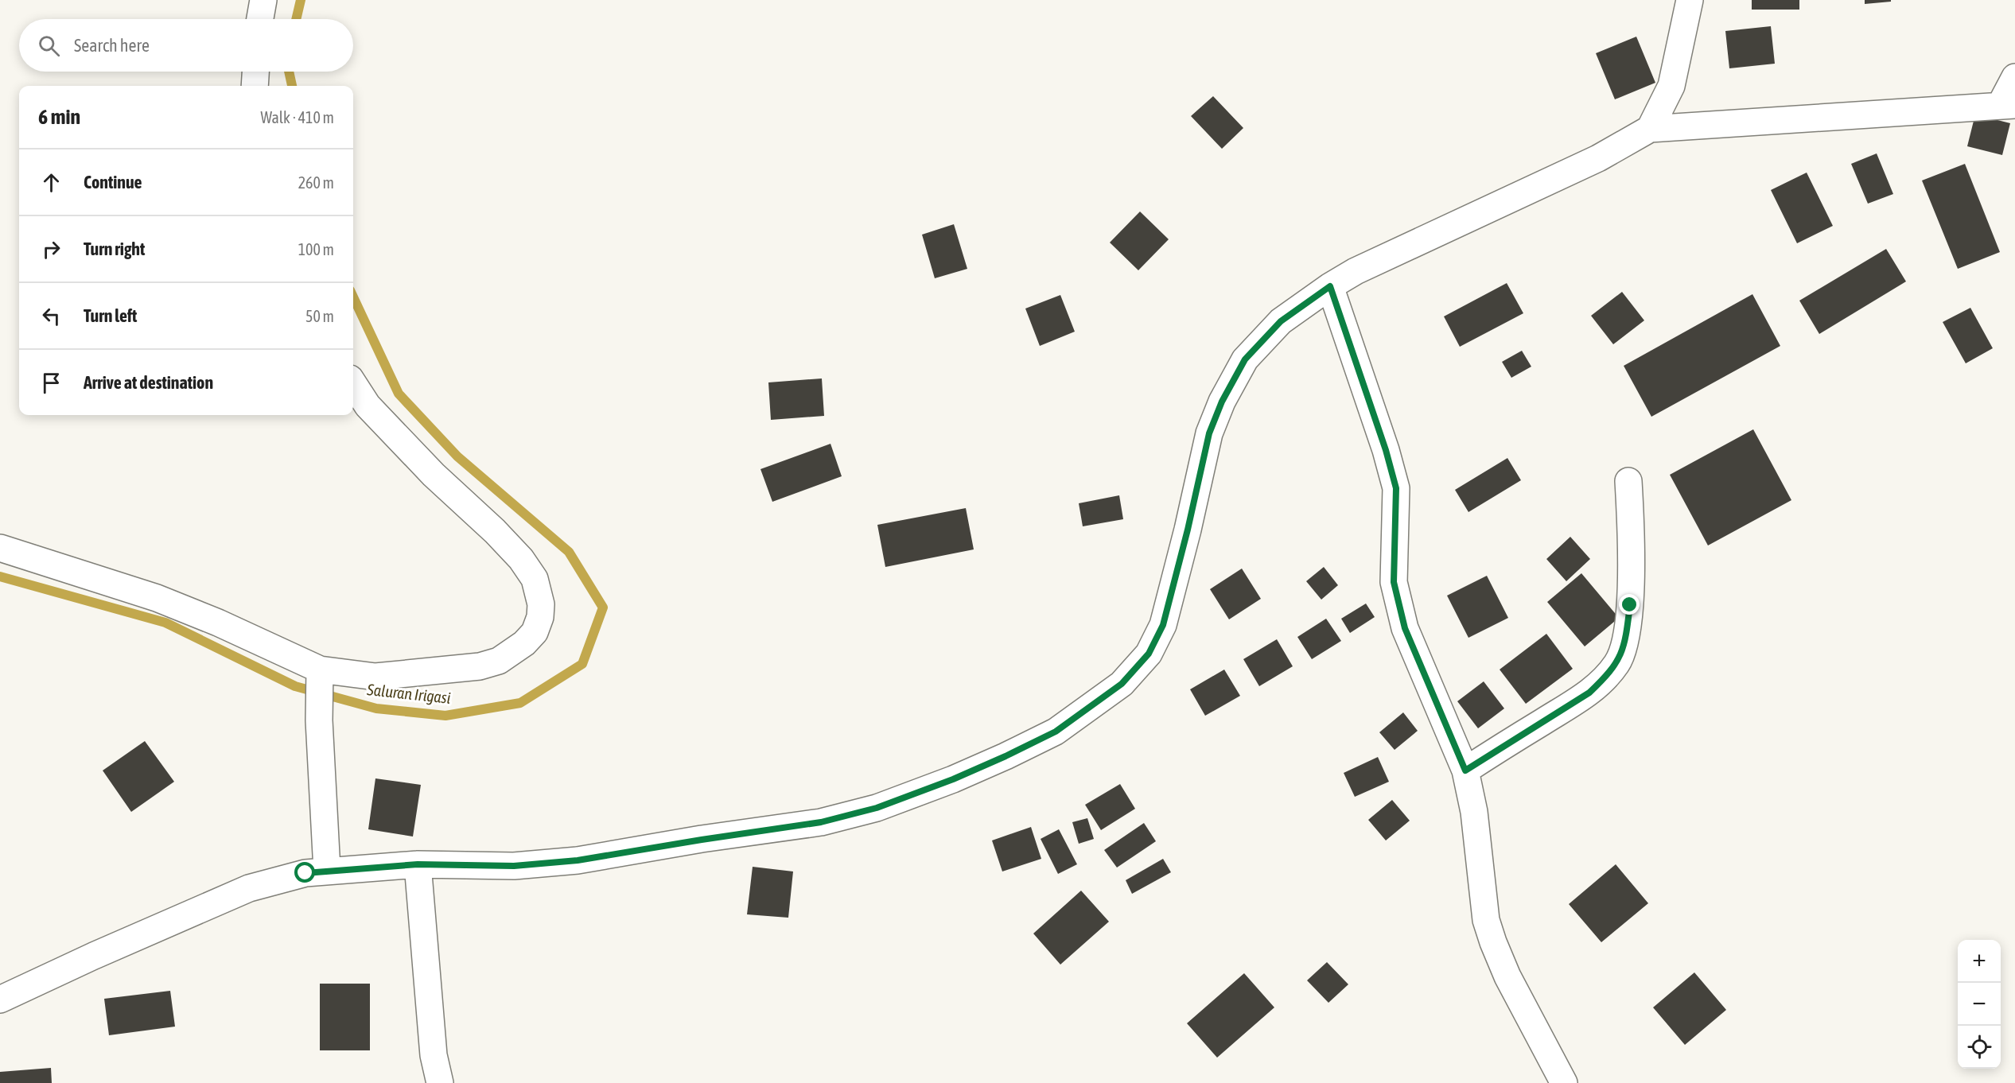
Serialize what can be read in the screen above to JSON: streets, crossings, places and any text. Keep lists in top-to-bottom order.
{
  "water": ["Saluran Irigasi"],
  "page": {
    "search": "Search here",
    "heading": ["6 min", "Walk · 410 m"],
    "list": [
      ["Continue", "260 m"],
      ["Turn right", "100 m"],
      ["Turn left", "50 m"],
      "Arrive at destination"
    ],
    "map_buttons": ["+", "−"]
  }
}
